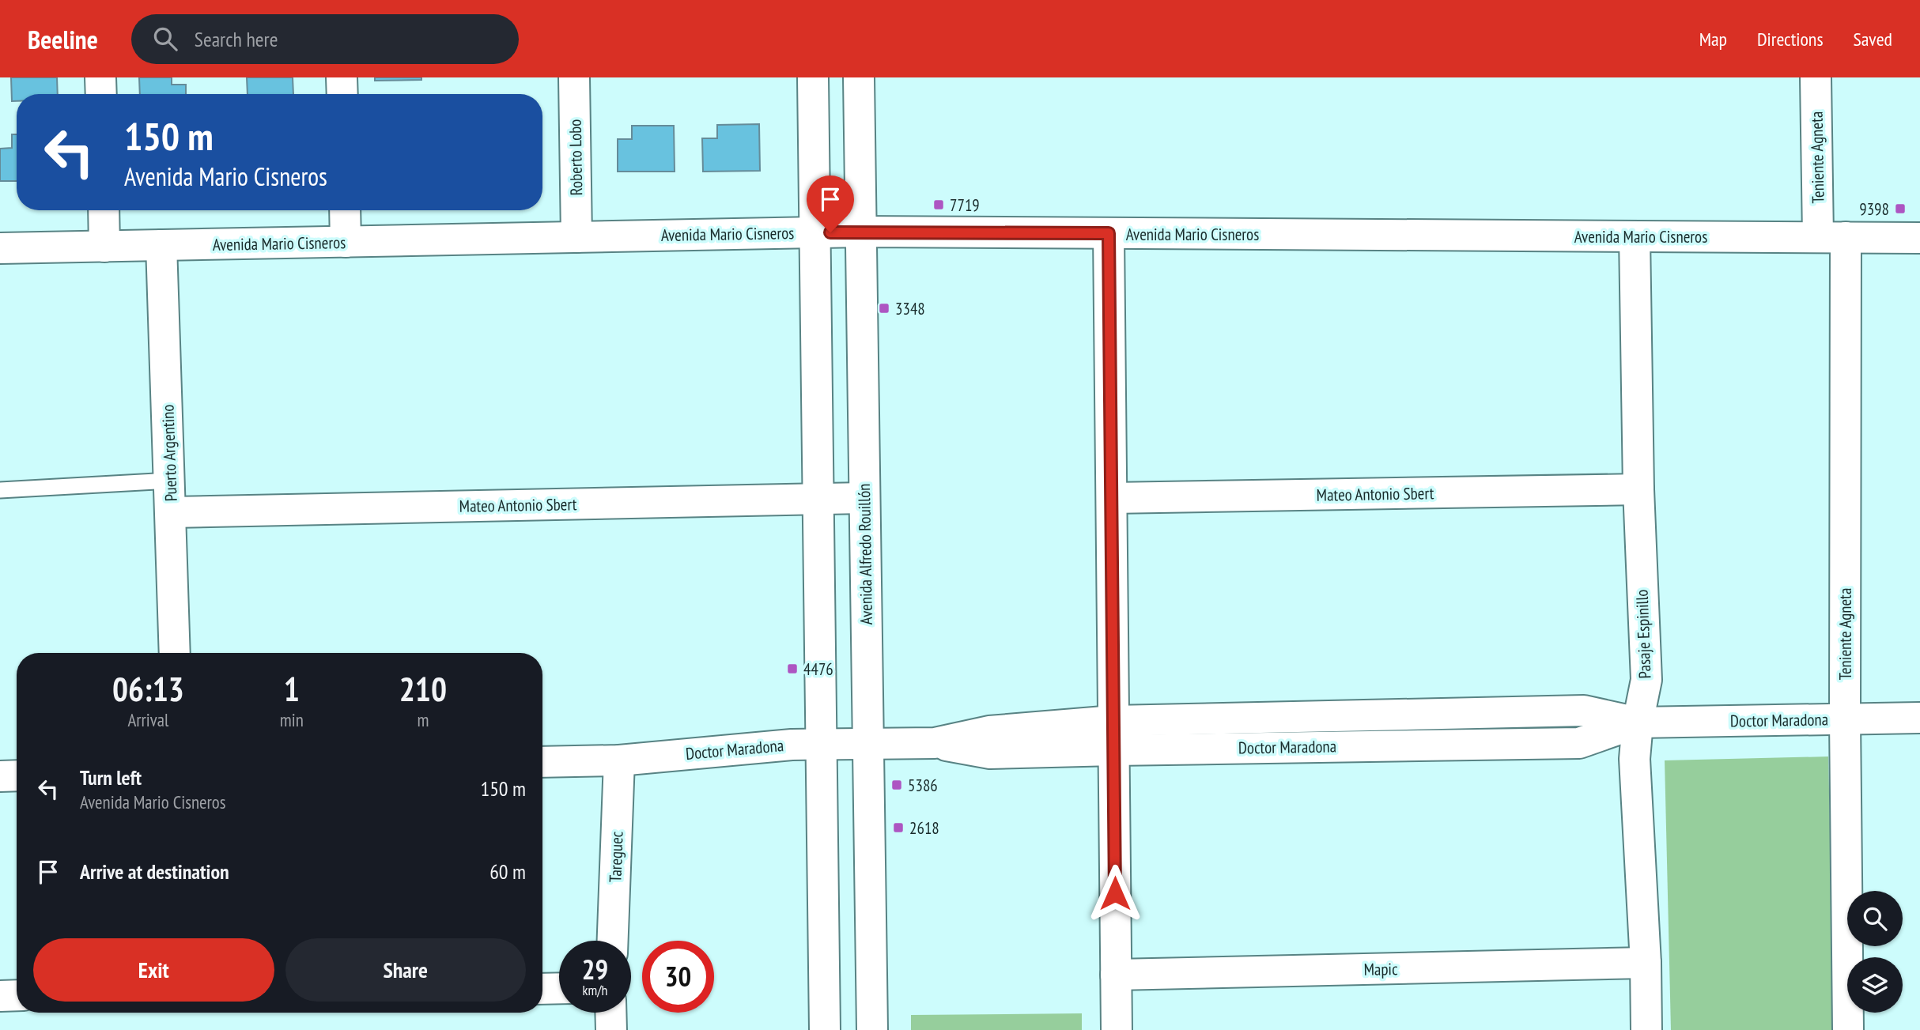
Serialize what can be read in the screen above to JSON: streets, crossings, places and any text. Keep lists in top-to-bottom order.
{
  "streets": {
    "street": [
      "Roberto Lobo",
      "Teniente Agneta",
      "Avenida Mario Cisneros",
      "Puerto Argentino",
      "Mateo Antonio Sbert",
      "Avenida Alfredo Rouillón",
      "Pasaje Espinillo",
      "Doctor Maradona",
      "Tareguec",
      "Mapic"
    ]
  },
  "crossings": [
    ["Roberto Lobo", "Avenida Mario Cisneros"],
    ["Teniente Agneta", "Avenida Mario Cisneros"],
    ["Teniente Agneta", "Doctor Maradona"],
    ["Avenida Mario Cisneros", "Puerto Argentino"],
    ["Avenida Mario Cisneros", "Avenida Alfredo Rouillón"],
    ["Avenida Mario Cisneros", "Pasaje Espinillo"],
    ["Puerto Argentino", "Mateo Antonio Sbert"],
    ["Mateo Antonio Sbert", "Avenida Alfredo Rouillón"],
    ["Mateo Antonio Sbert", "Pasaje Espinillo"],
    ["Avenida Alfredo Rouillón", "Doctor Maradona"],
    ["Pasaje Espinillo", "Doctor Maradona"],
    ["Pasaje Espinillo", "Mapic"],
    ["Doctor Maradona", "Tareguec"]
  ],
  "places": {
    "transit": [
      "7719",
      "9398",
      "3348",
      "4476",
      "5386",
      "2618"
    ]
  },
  "page": {
    "header": "Beeline",
    "search": "Search here",
    "nav": ["Map", "Directions", "Saved"],
    "turn": ["150 m", "Avenida Mario Cisneros"],
    "eta": [
      "06:13",
      "Arrival",
      "1",
      "min",
      "210",
      "m"
    ],
    "list": [
      {
        "name": "Turn left",
        "note": "Avenida Mario Cisneros",
        "value": "150 m"
      },
      {
        "name": "Arrive at destination",
        "value": "60 m"
      }
    ],
    "buttons": ["Exit", "Share"],
    "speed": "29 km/h",
    "limit": "30"
  }
}
